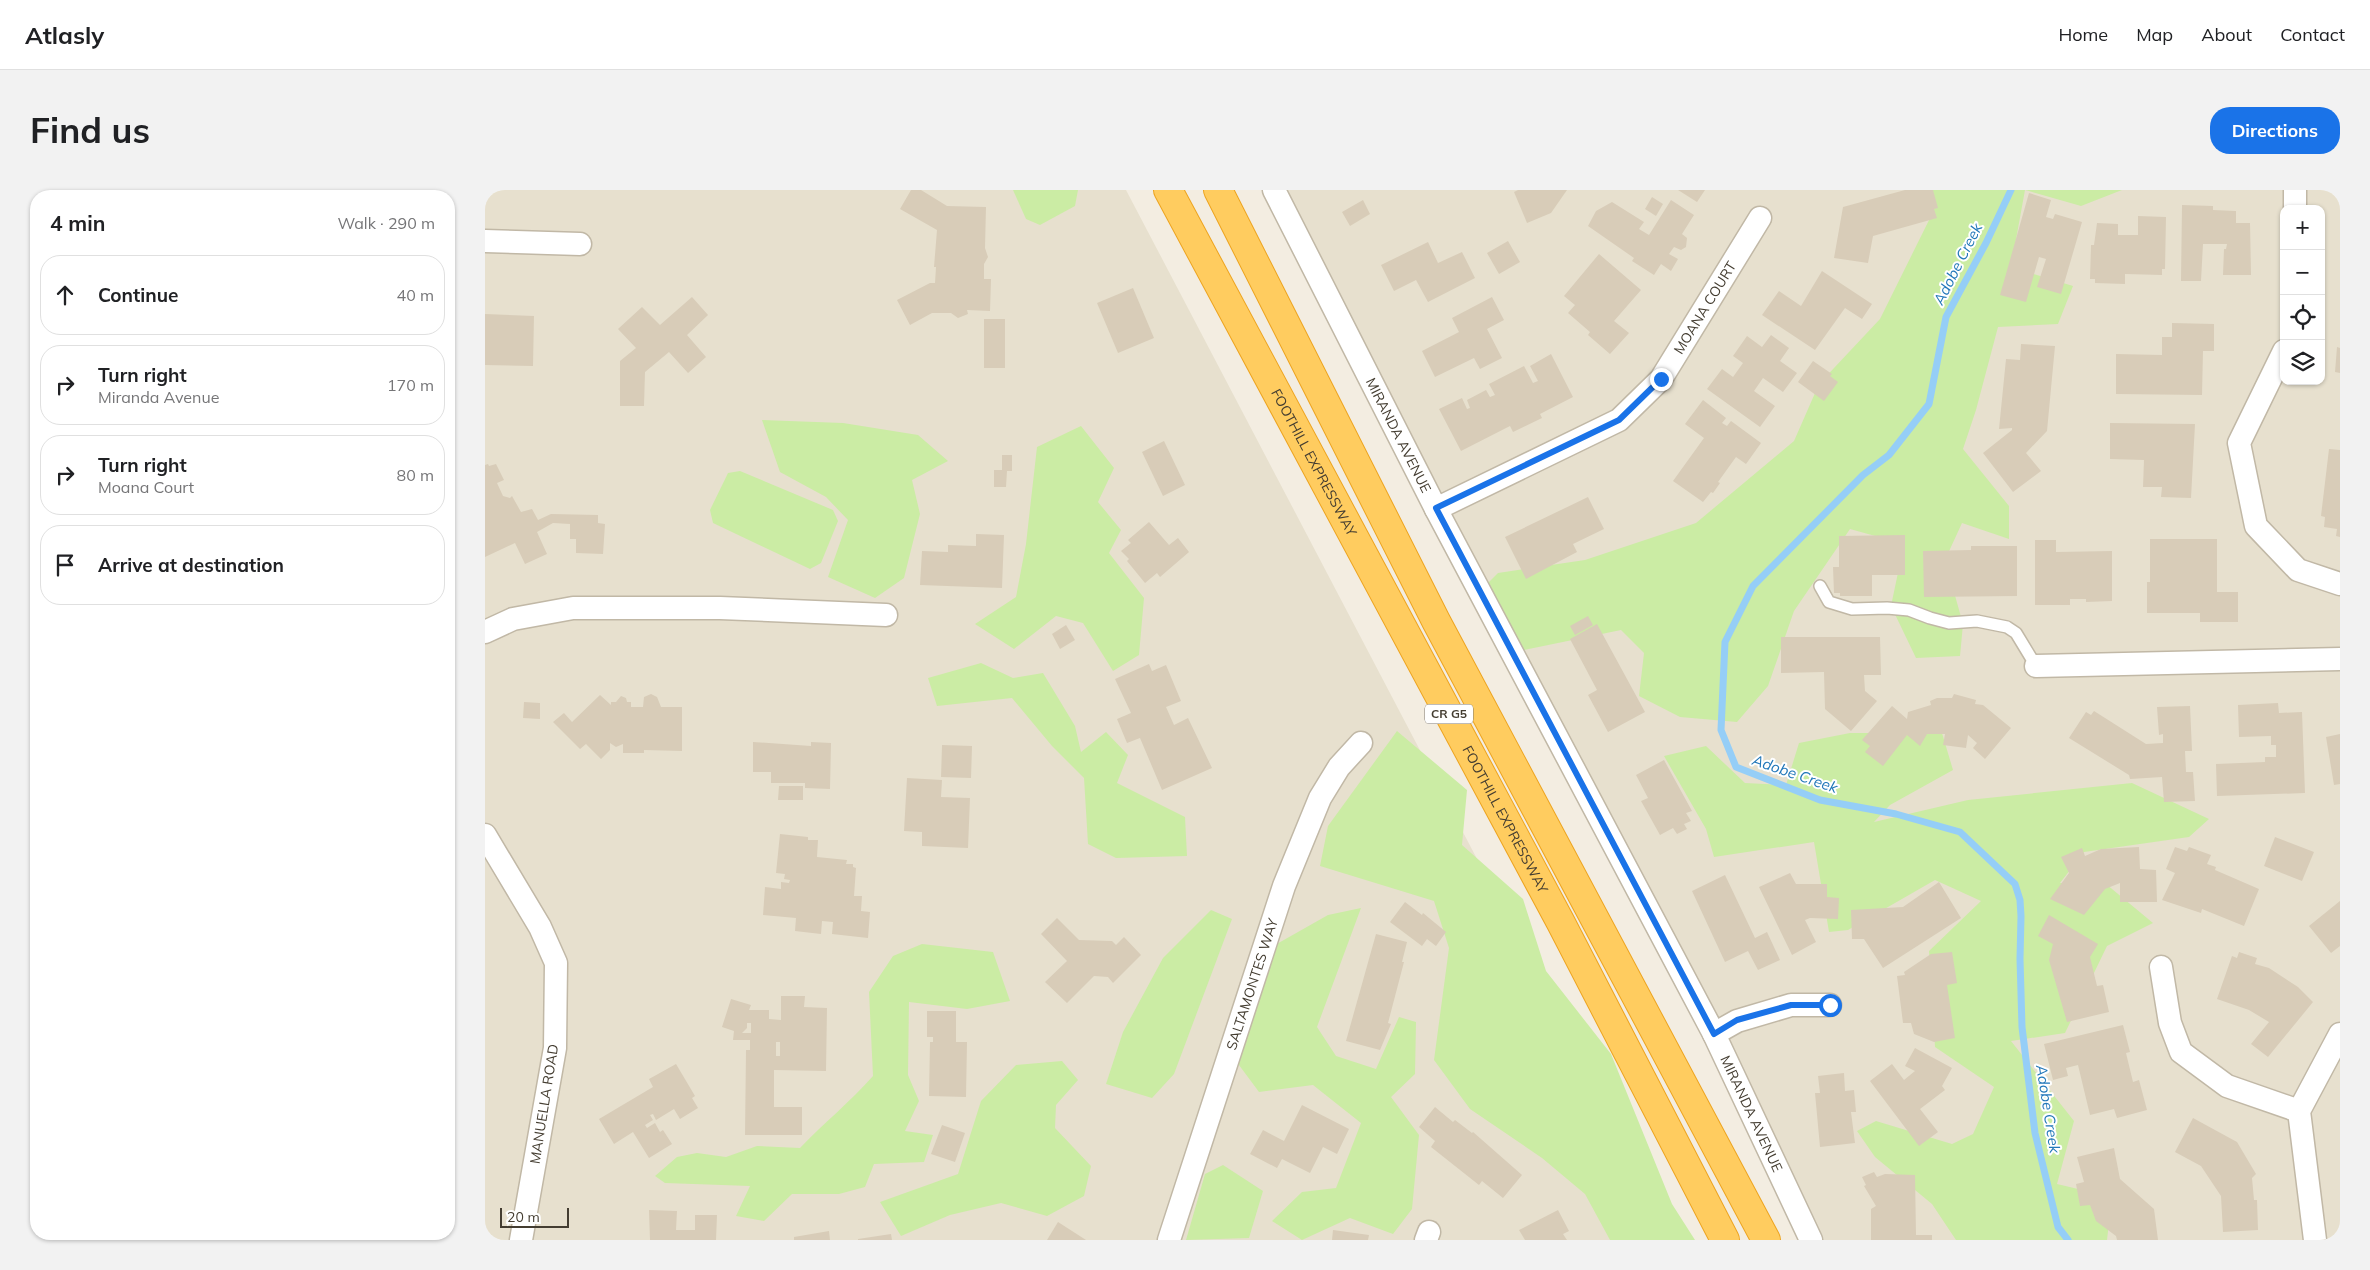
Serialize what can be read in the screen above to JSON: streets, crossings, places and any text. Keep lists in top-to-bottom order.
{
  "streets": {
    "highway": ["FOOTHILL EXPRESSWAY", "CR G5"],
    "street": [
      "MOANA COURT",
      "MIRANDA AVENUE",
      "SALTAMONTES WAY",
      "MANUELLA ROAD"
    ]
  },
  "crossings": [
    ["MOANA COURT", "MIRANDA AVENUE"]
  ],
  "water": ["Adobe Creek"],
  "scale_bar": "20 m",
  "page": {
    "header": "Atlasly",
    "nav": [
      "Home",
      "Map",
      "About",
      "Contact"
    ],
    "buttons": "Directions",
    "title": "Find us",
    "heading": ["4 min", "Walk · 290 m"],
    "map_buttons": ["+", "−"],
    "list": [
      ["Continue", "40 m"],
      ["Turn right", "Miranda Avenue", "170 m"],
      ["Turn right", "Moana Court", "80 m"],
      "Arrive at destination"
    ],
    "scale": "20 m"
  }
}
